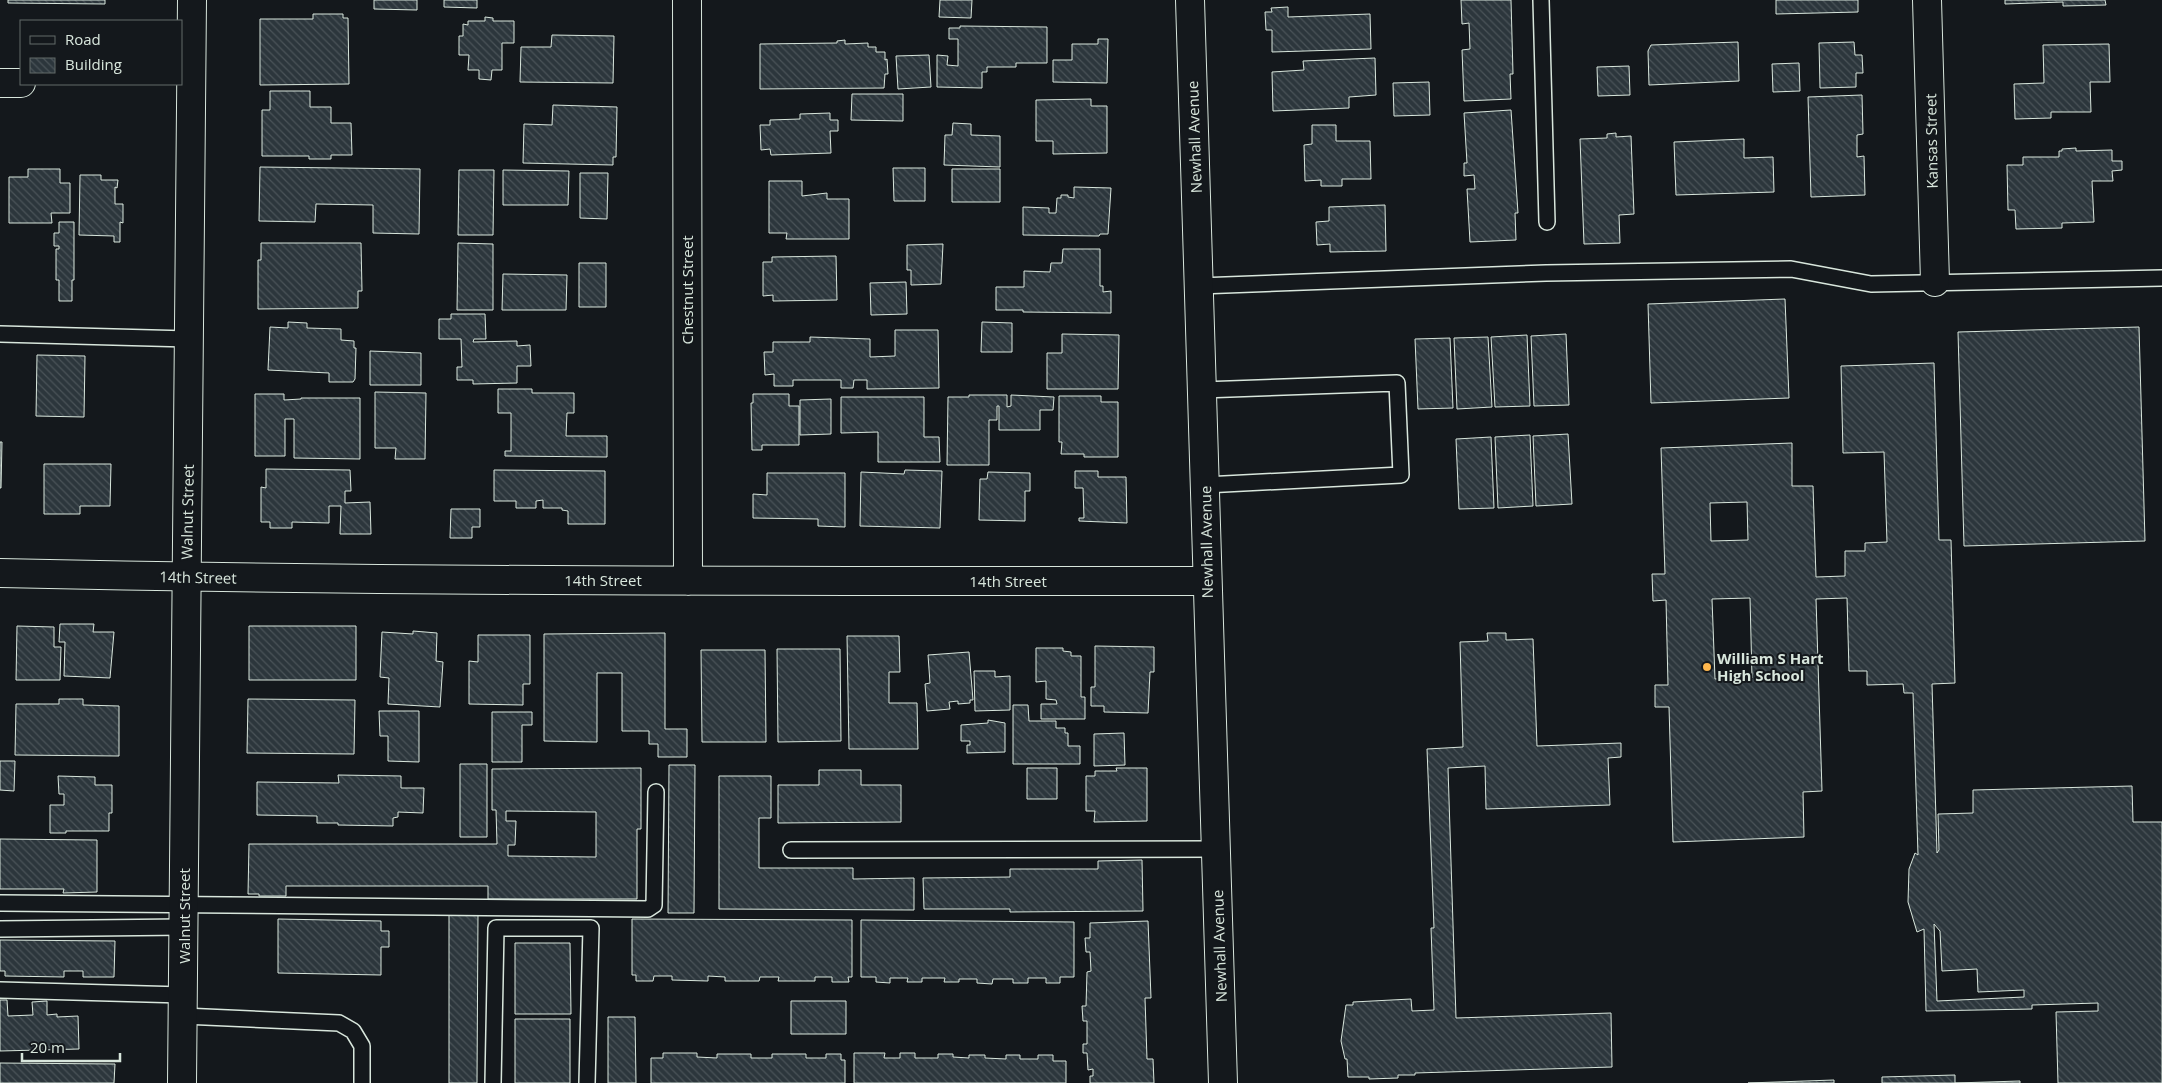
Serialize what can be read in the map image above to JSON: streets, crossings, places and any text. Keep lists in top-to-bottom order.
{
  "streets": {
    "street": [
      "Newhall Avenue",
      "Kansas Street",
      "Chestnut Street",
      "Walnut Street",
      "14th Street"
    ]
  },
  "crossings": [
    ["Newhall Avenue", "14th Street"],
    ["Chestnut Street", "14th Street"],
    ["Walnut Street", "14th Street"]
  ],
  "places": ["William S Hart High School"],
  "legend": ["Road", "Building"],
  "scale_bar": "20 m"
}
